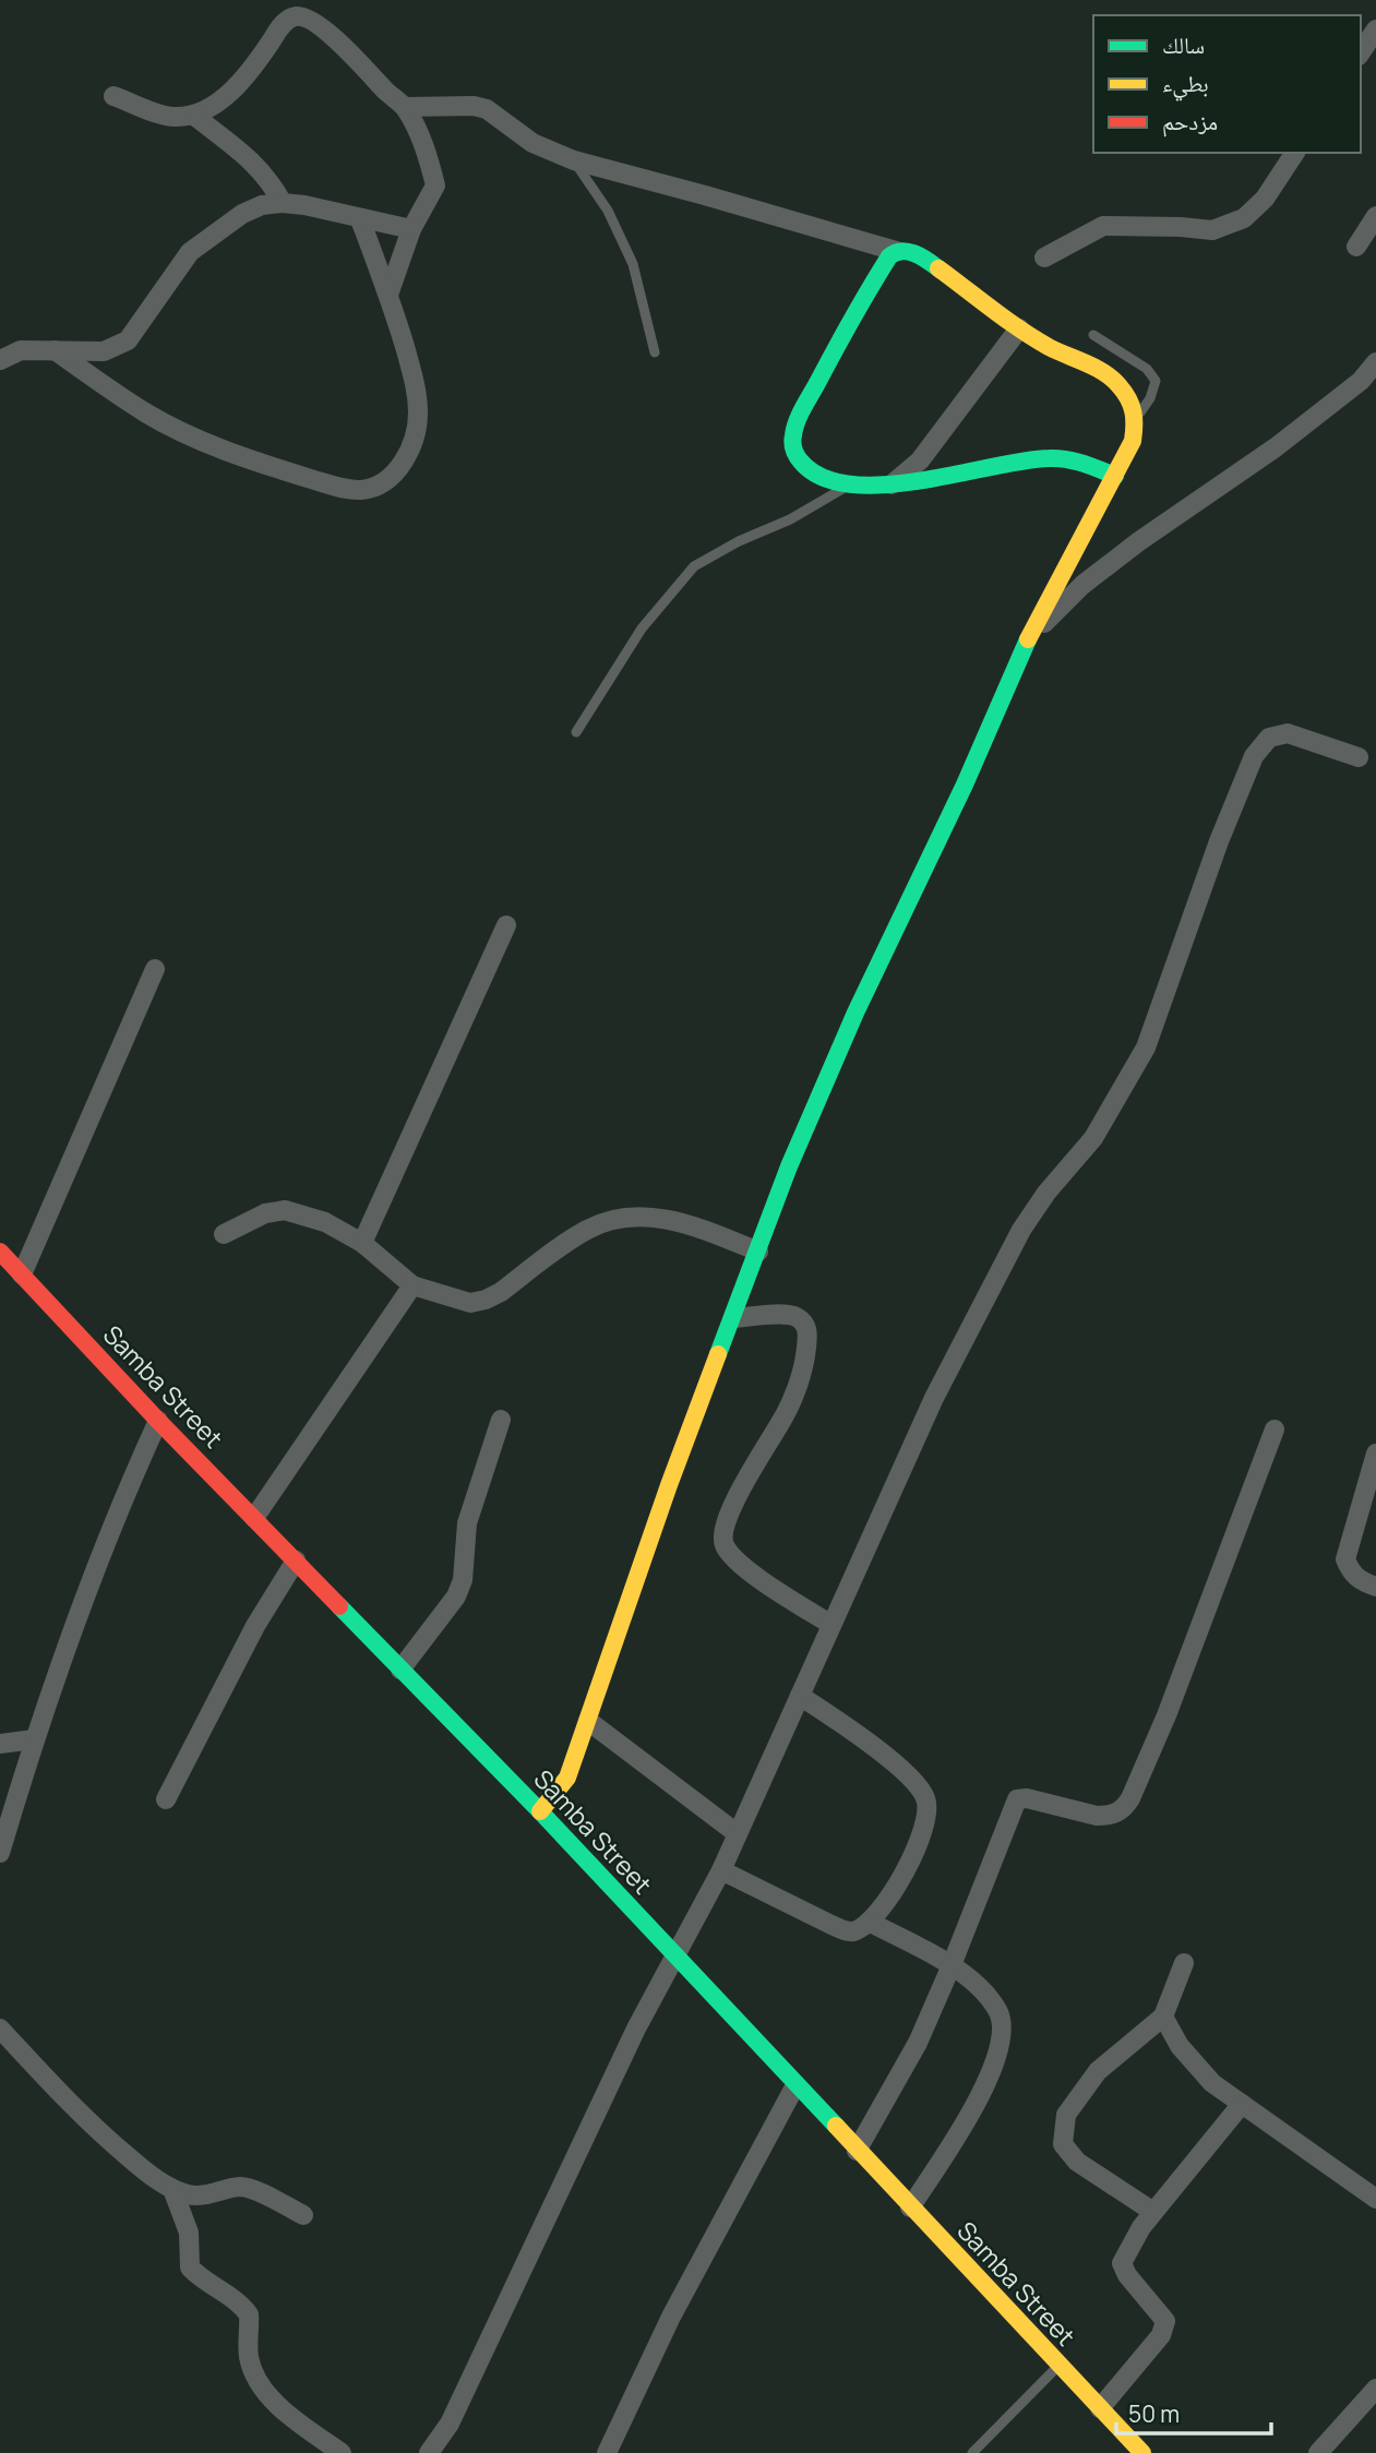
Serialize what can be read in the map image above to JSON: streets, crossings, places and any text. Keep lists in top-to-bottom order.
{
  "streets": {
    "street": ["Samba Street"]
  },
  "legend": ["سالك", "بطيء", "مزدحم"],
  "scale_bar": "50 m"
}
